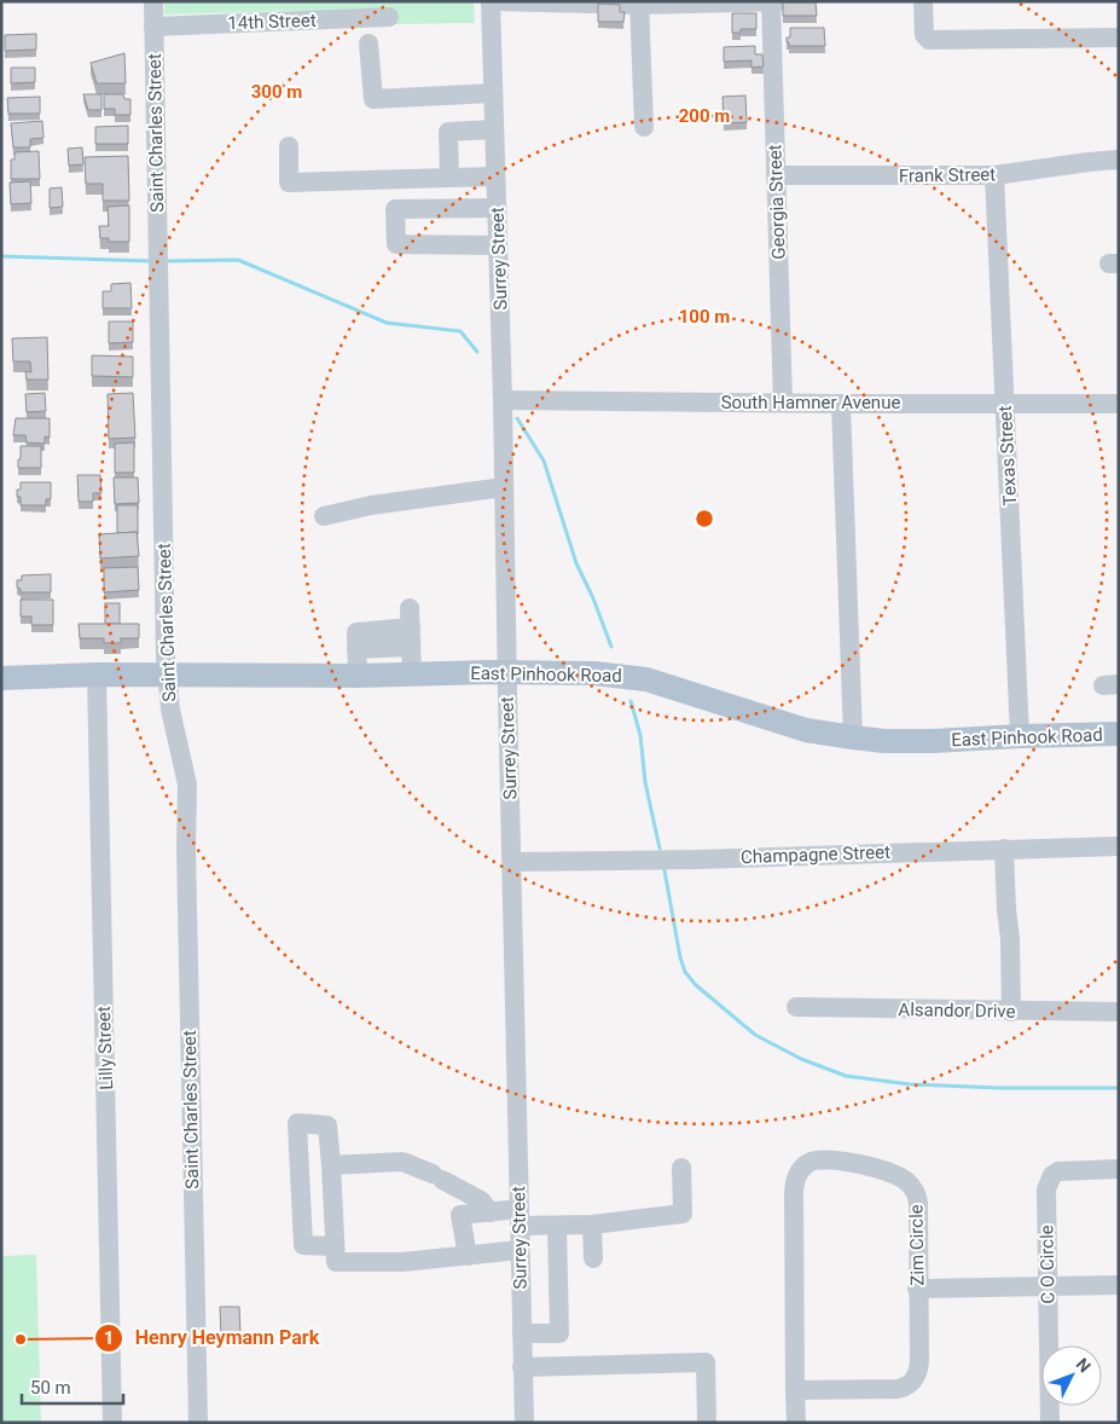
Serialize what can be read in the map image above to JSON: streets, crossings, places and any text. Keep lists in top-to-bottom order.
{
  "streets": {
    "main road": ["East Pinhook Road"],
    "street": [
      "14th Street",
      "Saint Charles Street",
      "Frank Street",
      "Georgia Street",
      "Surrey Street",
      "South Hamner Avenue",
      "Texas Street",
      "Champagne Street",
      "Alsandor Drive",
      "Lilly Street",
      "Zim Circle",
      "C O Circle"
    ]
  },
  "crossings": [
    ["14th Street", "Saint Charles Street"],
    ["Saint Charles Street", "East Pinhook Road"],
    ["Frank Street", "Georgia Street"],
    ["Frank Street", "Texas Street"],
    ["Georgia Street", "South Hamner Avenue"],
    ["Surrey Street", "South Hamner Avenue"],
    ["Surrey Street", "East Pinhook Road"],
    ["Surrey Street", "Champagne Street"],
    ["South Hamner Avenue", "Texas Street"],
    ["Texas Street", "East Pinhook Road"],
    ["East Pinhook Road", "Lilly Street"]
  ],
  "places": ["Henry Heymann Park"],
  "scale_bar": "50 m",
  "north": "top right",
  "rings": ["300 m", "200 m", "100 m"]
}
